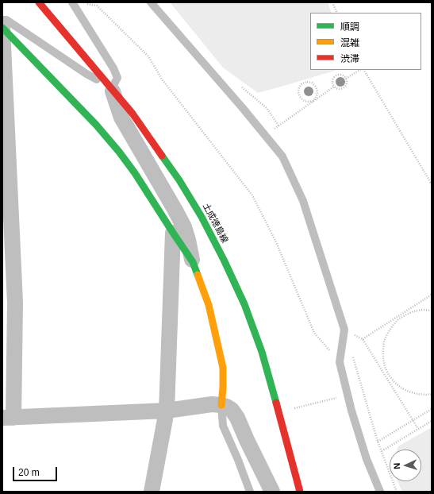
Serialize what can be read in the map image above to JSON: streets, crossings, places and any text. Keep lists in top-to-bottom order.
{
  "streets": {
    "main road": ["土成徳島線"]
  },
  "legend": ["順調", "混雑", "渋滞"],
  "scale_bar": "20 m",
  "north": "left"
}
